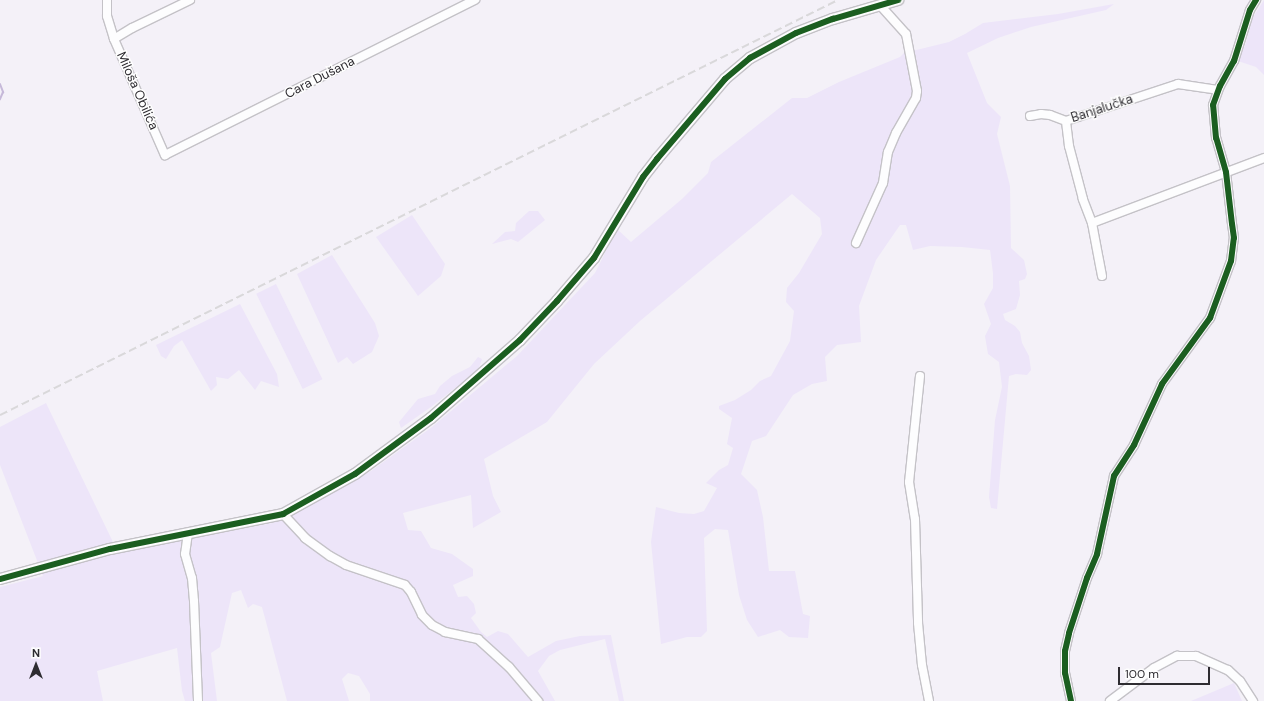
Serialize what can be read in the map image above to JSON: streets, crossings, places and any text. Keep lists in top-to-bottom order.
{
  "streets": {
    "street": ["Cara Dušana", "Miloša Obilića", "Banjalučka"]
  },
  "crossings": [
    ["Cara Dušana", "Miloša Obilića"]
  ],
  "scale_bar": "100 m",
  "north": "top"
}
